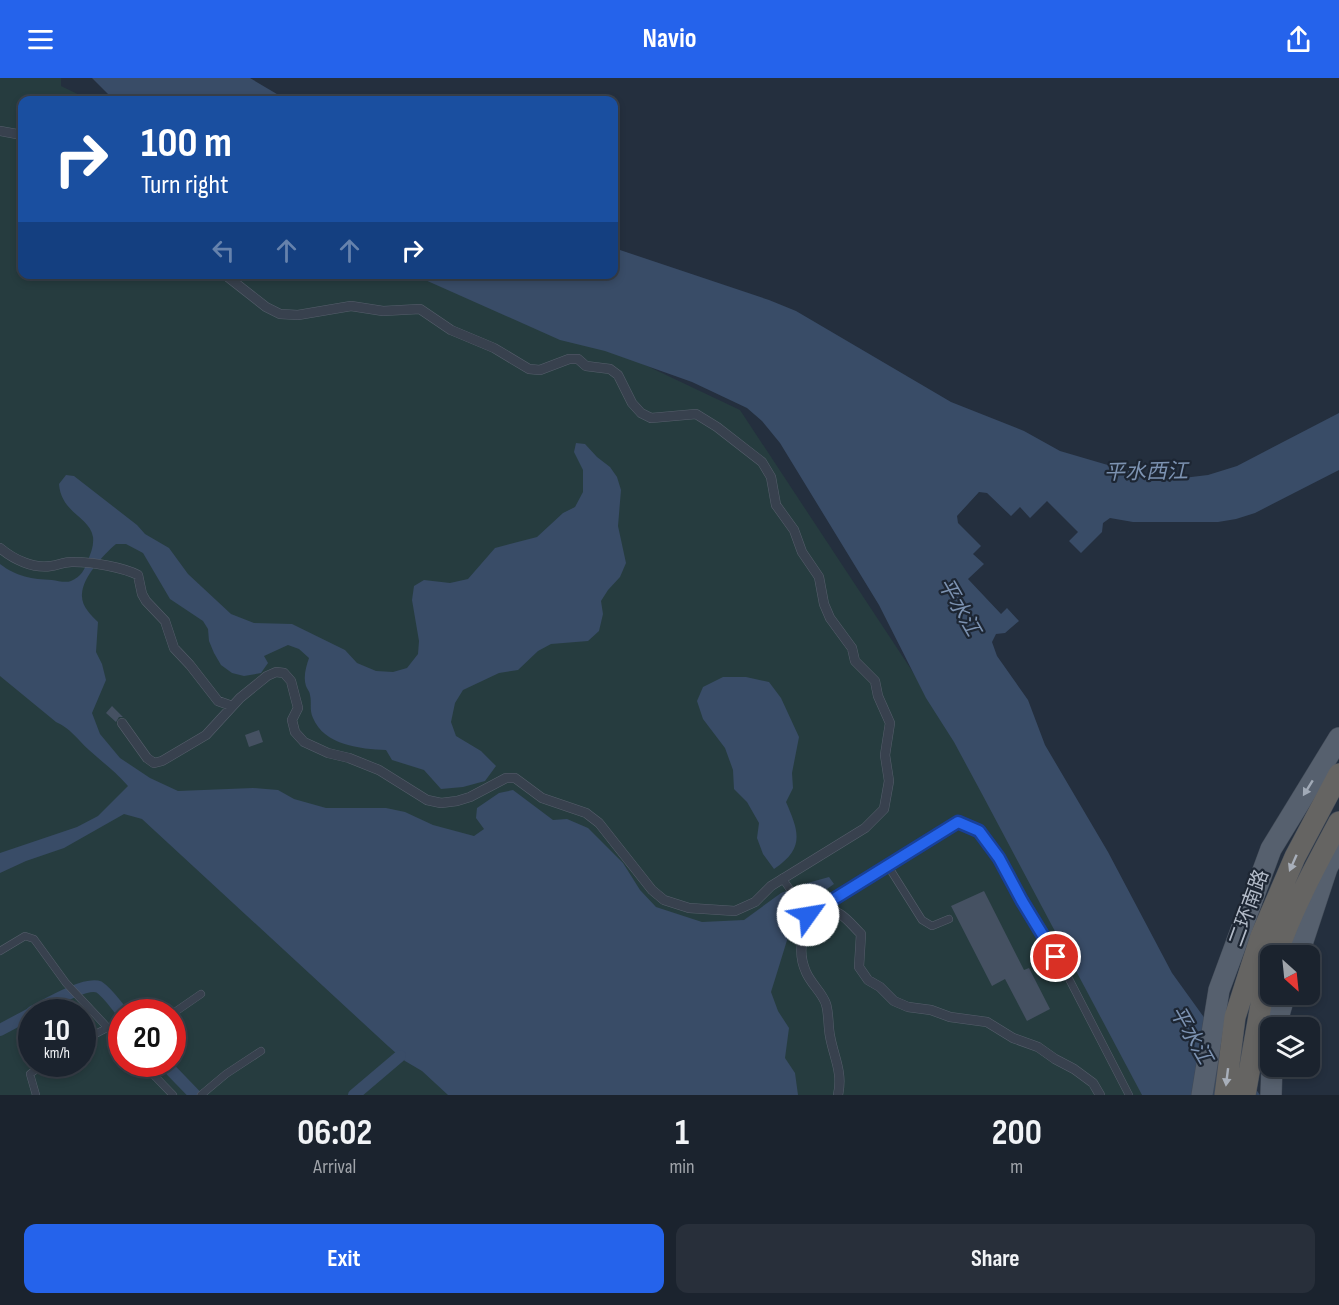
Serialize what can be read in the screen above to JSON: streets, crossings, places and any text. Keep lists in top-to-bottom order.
{
  "streets": {
    "highway": ["二环南路"]
  },
  "one_way": ["二环南路"],
  "water": ["平水西江", "平水江"],
  "north": "bottom right",
  "page": {
    "header": "Navio",
    "turn": ["100 m", "Turn right"],
    "speed": "10 km/h",
    "limit": "20",
    "eta": [
      "06:02",
      "Arrival",
      "1",
      "min",
      "200",
      "m"
    ],
    "buttons": ["Exit", "Share"]
  }
}
